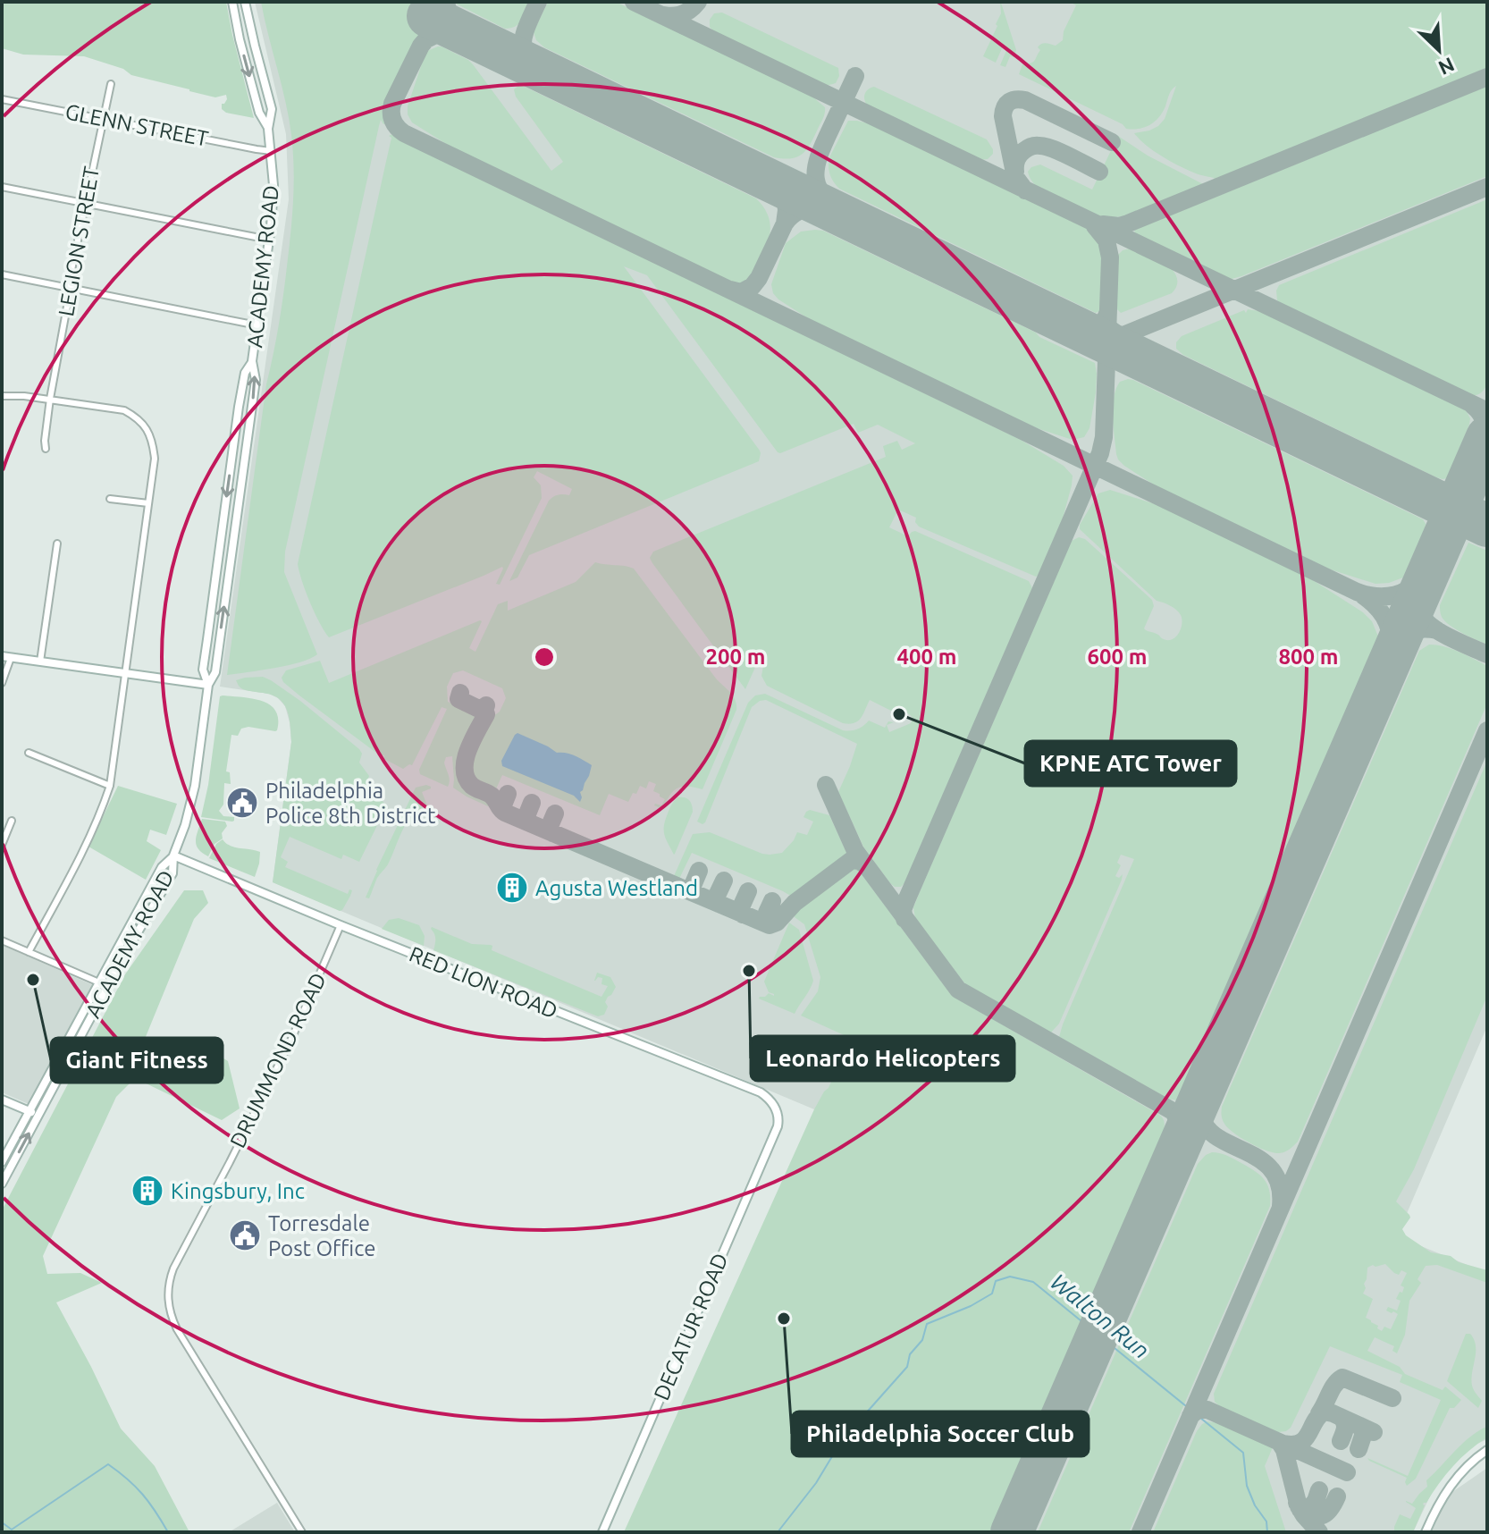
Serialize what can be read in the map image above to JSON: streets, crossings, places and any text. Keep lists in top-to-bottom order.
{
  "streets": {
    "main road": ["ACADEMY ROAD", "RED LION ROAD", "DECATUR ROAD"],
    "street": ["GLENN STREET", "LEGION STREET", "DRUMMOND ROAD"]
  },
  "crossings": [
    ["GLENN STREET", "LEGION STREET"],
    ["GLENN STREET", "ACADEMY ROAD"],
    ["ACADEMY ROAD", "RED LION ROAD"],
    ["RED LION ROAD", "DRUMMOND ROAD"],
    ["RED LION ROAD", "DECATUR ROAD"]
  ],
  "water": ["Walton Run"],
  "places": {
    "other": [
      "KPNE ATC Tower",
      "Leonardo Helicopters",
      "Giant Fitness",
      "Philadelphia Soccer Club"
    ],
    "public building": ["Philadelphia Police 8th District", "Torresdale Post Office"],
    "building": ["Agusta Westland", "Kingsbury, Inc"]
  },
  "north": "bottom right",
  "rings": [
    "200 m",
    "400 m",
    "600 m",
    "800 m"
  ]
}
